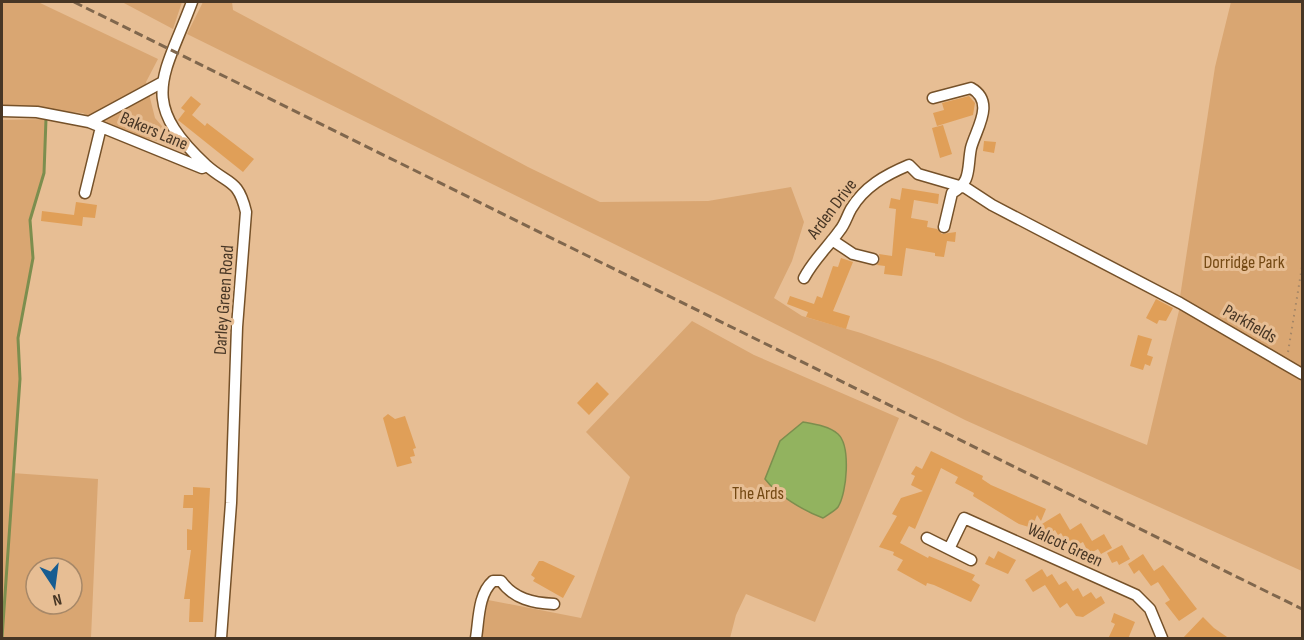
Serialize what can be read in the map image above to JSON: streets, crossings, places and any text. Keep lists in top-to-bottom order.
{
  "streets": {
    "street": [
      "Bakers Lane",
      "Arden Drive",
      "Darley Green Road",
      "Parkfields",
      "Walcot Green"
    ]
  },
  "crossings": [
    ["Bakers Lane", "Darley Green Road"],
    ["Arden Drive", "Parkfields"]
  ],
  "parks": ["Dorridge Park", "The Ards"],
  "north": "bottom"
}
